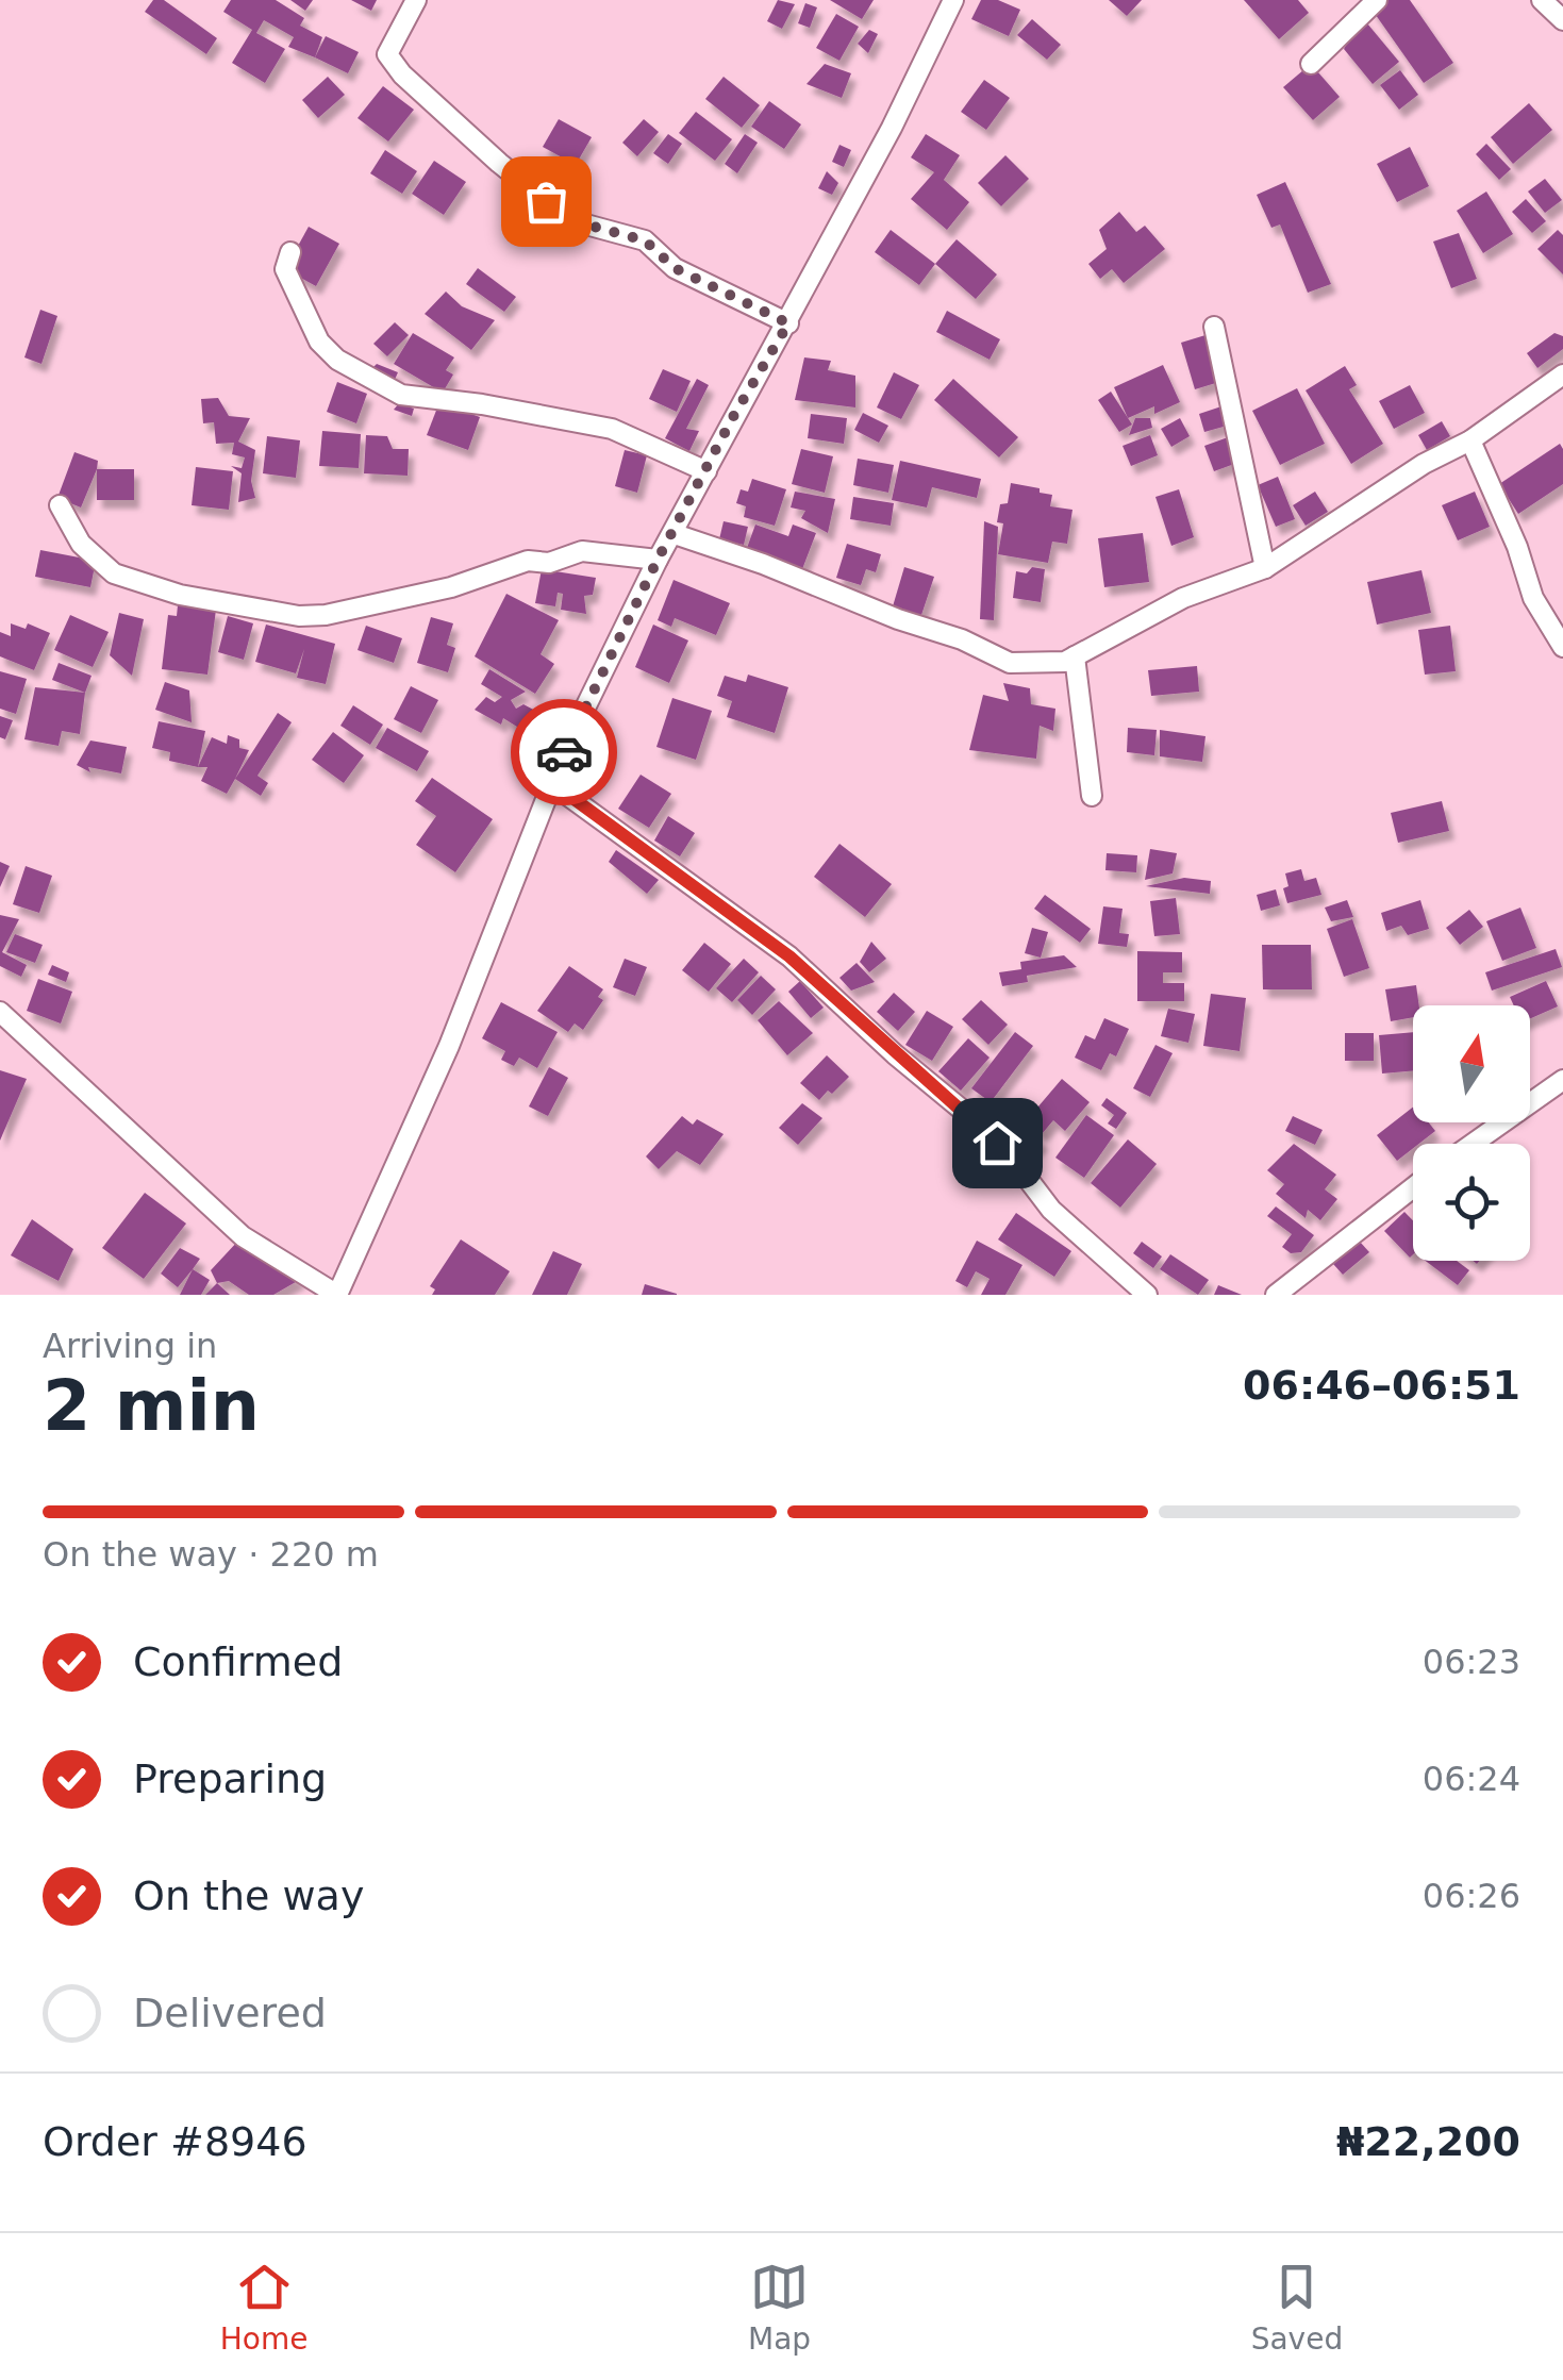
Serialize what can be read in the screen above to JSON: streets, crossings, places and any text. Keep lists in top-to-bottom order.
{
  "north": "top",
  "page": {
    "heading": ["2 min", "Arriving in", "06:46–06:51"],
    "panel": ["Order #8946", "₦22,200"],
    "bar": "On the way · 220 m",
    "list": [
      ["Confirmed", "06:23"],
      ["Preparing", "06:24"],
      ["On the way", "06:26"],
      "Delivered"
    ],
    "tabs": ["Home", "Map", "Saved"]
  }
}
